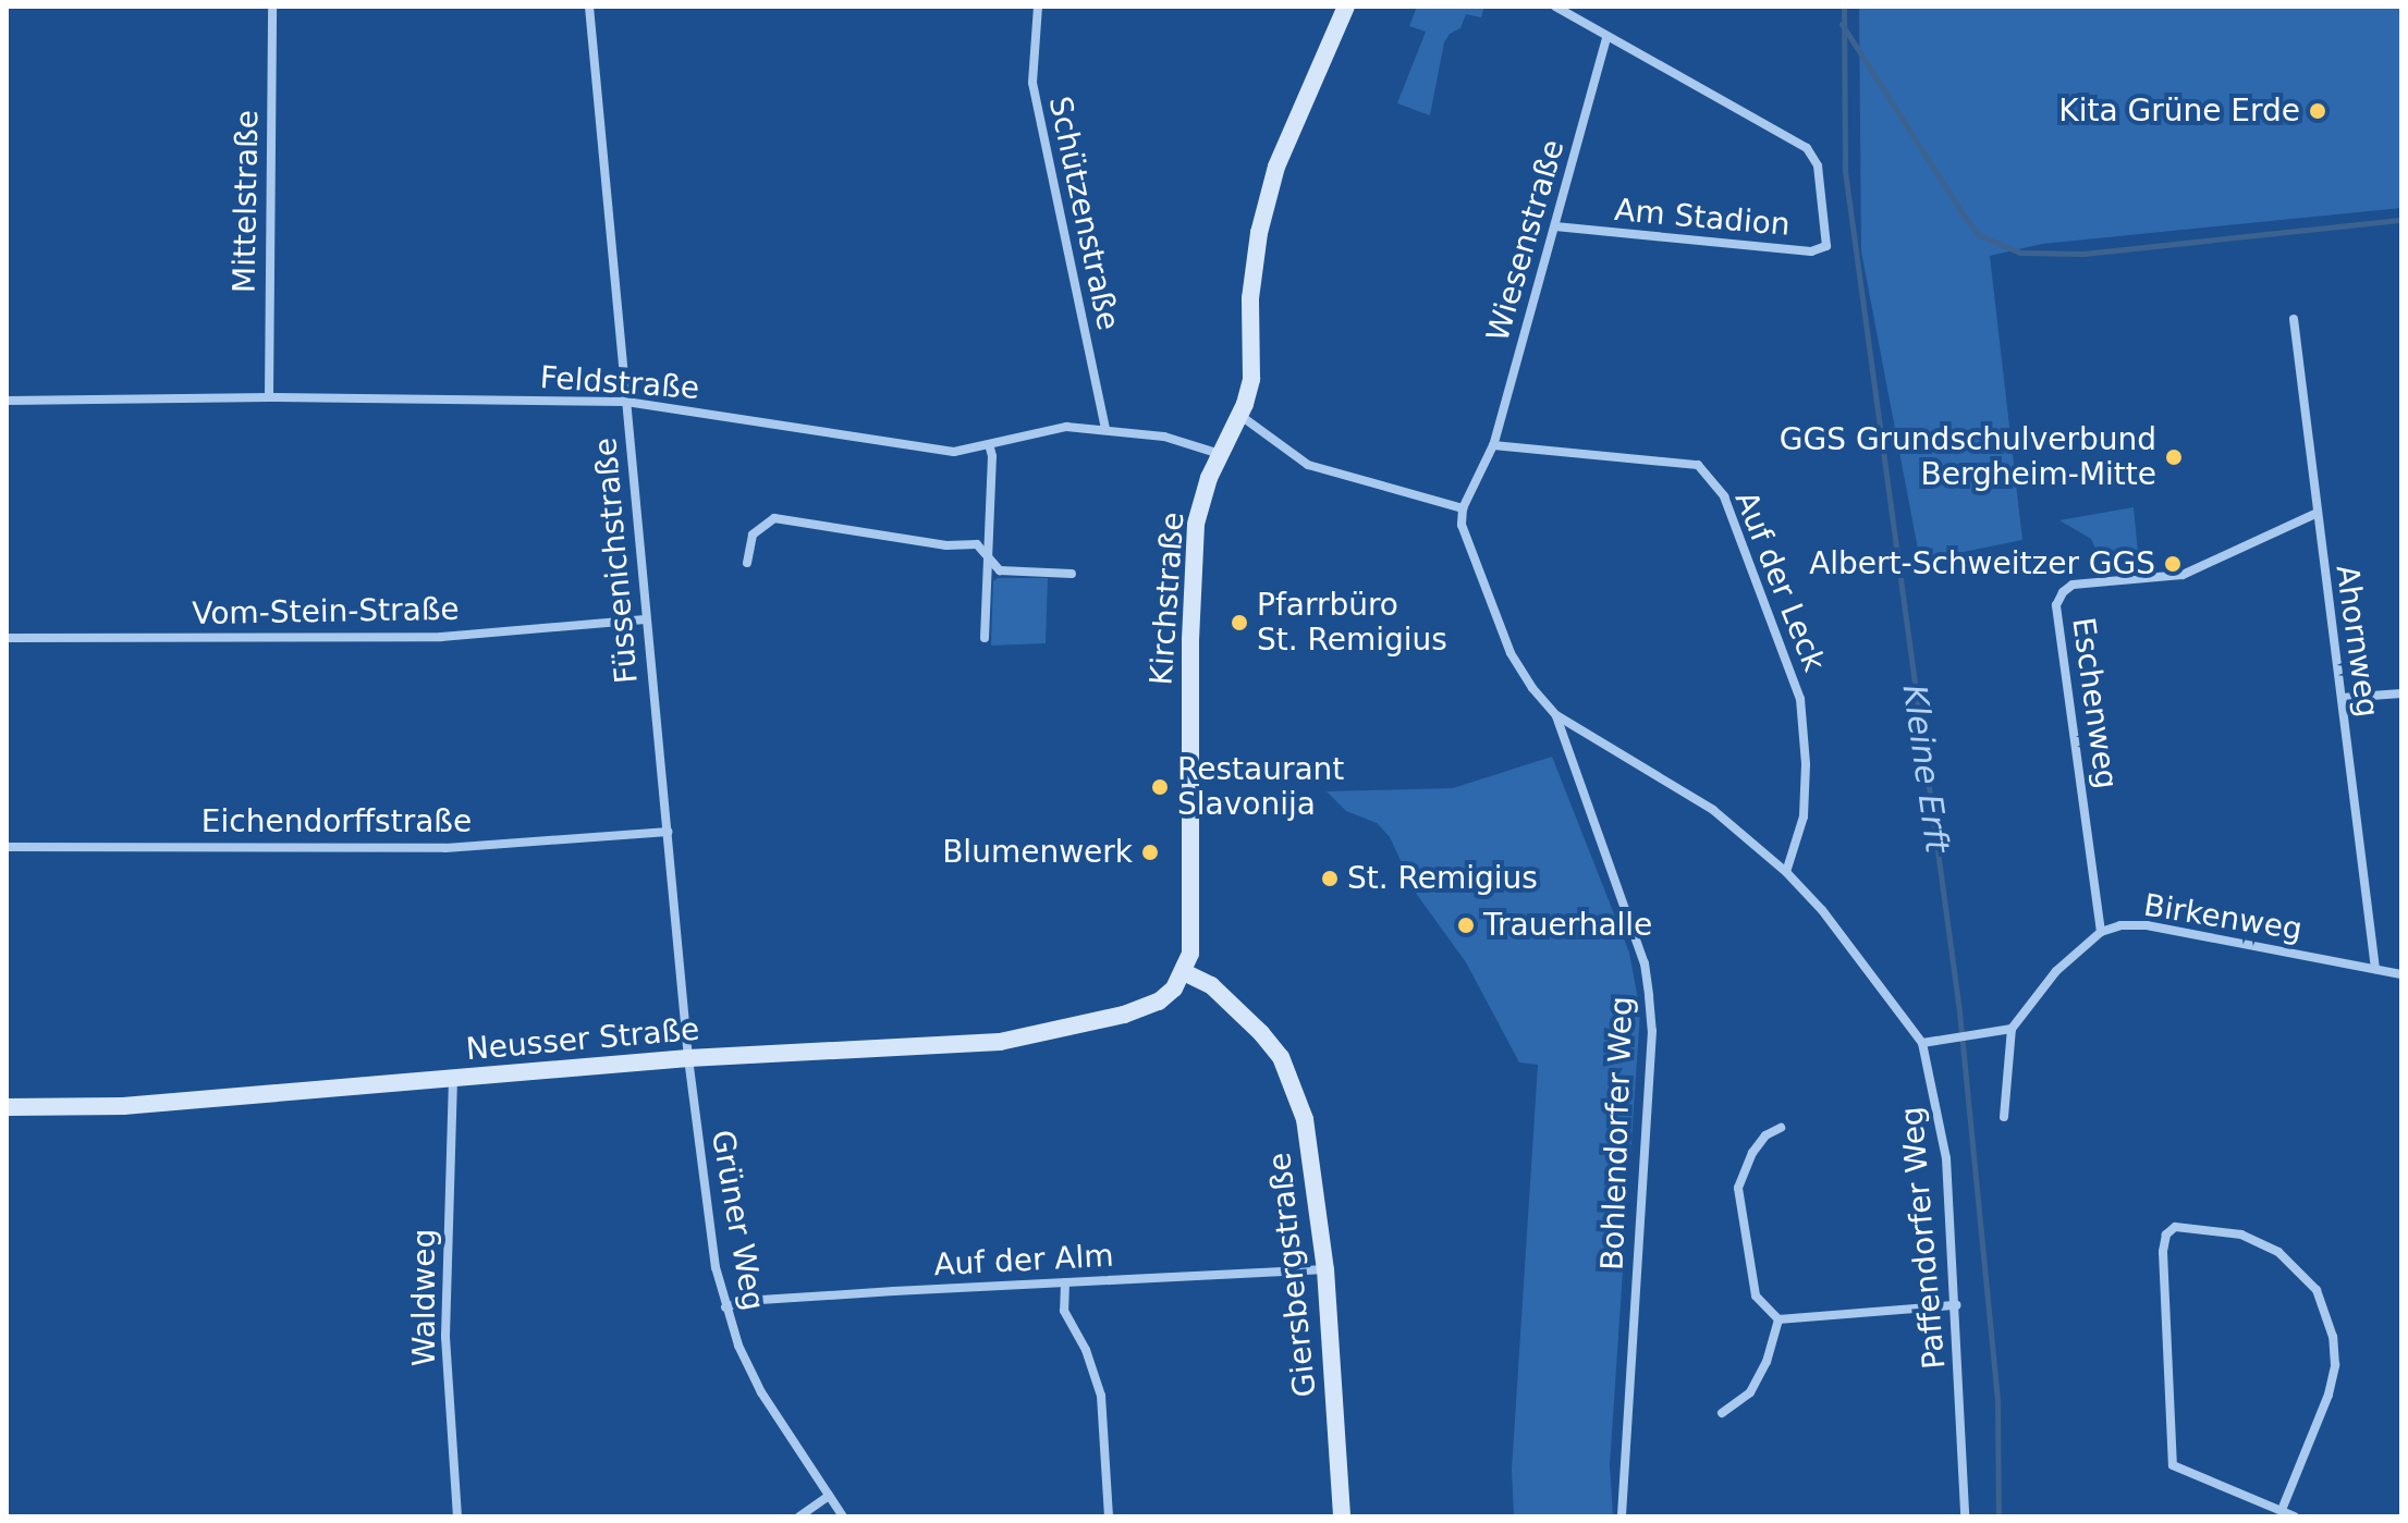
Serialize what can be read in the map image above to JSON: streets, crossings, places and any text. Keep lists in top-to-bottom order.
{
  "streets": {
    "main road": ["Kirchstraße", "Neusser Straße", "Giersbergstraße"],
    "street": [
      "Mittelstraße",
      "Schützenstraße",
      "Am Stadion",
      "Wiesenstraße",
      "Feldstraße",
      "Füssenichstraße",
      "Auf der Leck",
      "Vom-Stein-Straße",
      "Ahornweg",
      "Eschenweg",
      "Eichendorffstraße",
      "Birkenweg",
      "Bohlendorfer Weg",
      "Grüner Weg",
      "Paffendorfer Weg",
      "Auf der Alm",
      "Waldweg"
    ]
  },
  "crossings": [
    ["Mittelstraße", "Feldstraße"],
    ["Schützenstraße", "Feldstraße"],
    ["Am Stadion", "Wiesenstraße"],
    ["Wiesenstraße", "Auf der Leck"],
    ["Wiesenstraße", "Paffendorfer Weg"],
    ["Feldstraße", "Füssenichstraße"],
    ["Feldstraße", "Kirchstraße"],
    ["Füssenichstraße", "Vom-Stein-Straße"],
    ["Füssenichstraße", "Eichendorffstraße"],
    ["Füssenichstraße", "Neusser Straße"],
    ["Füssenichstraße", "Grüner Weg"],
    ["Auf der Leck", "Paffendorfer Weg"],
    ["Kirchstraße", "Neusser Straße"],
    ["Kirchstraße", "Giersbergstraße"],
    ["Ahornweg", "Eschenweg"],
    ["Ahornweg", "Birkenweg"],
    ["Eschenweg", "Birkenweg"],
    ["Neusser Straße", "Grüner Weg"],
    ["Neusser Straße", "Giersbergstraße"],
    ["Neusser Straße", "Waldweg"],
    ["Bohlendorfer Weg", "Paffendorfer Weg"],
    ["Grüner Weg", "Auf der Alm"],
    ["Auf der Alm", "Giersbergstraße"]
  ],
  "water": ["Kleine Erft"],
  "places": [
    "Kita Grüne Erde",
    "GGS Grundschulverbund Bergheim-Mitte",
    "Albert-Schweitzer GGS",
    "Pfarrbüro St. Remigius",
    "Restaurant Slavonija",
    "Blumenwerk",
    "St. Remigius",
    "Trauerhalle"
  ]
}
